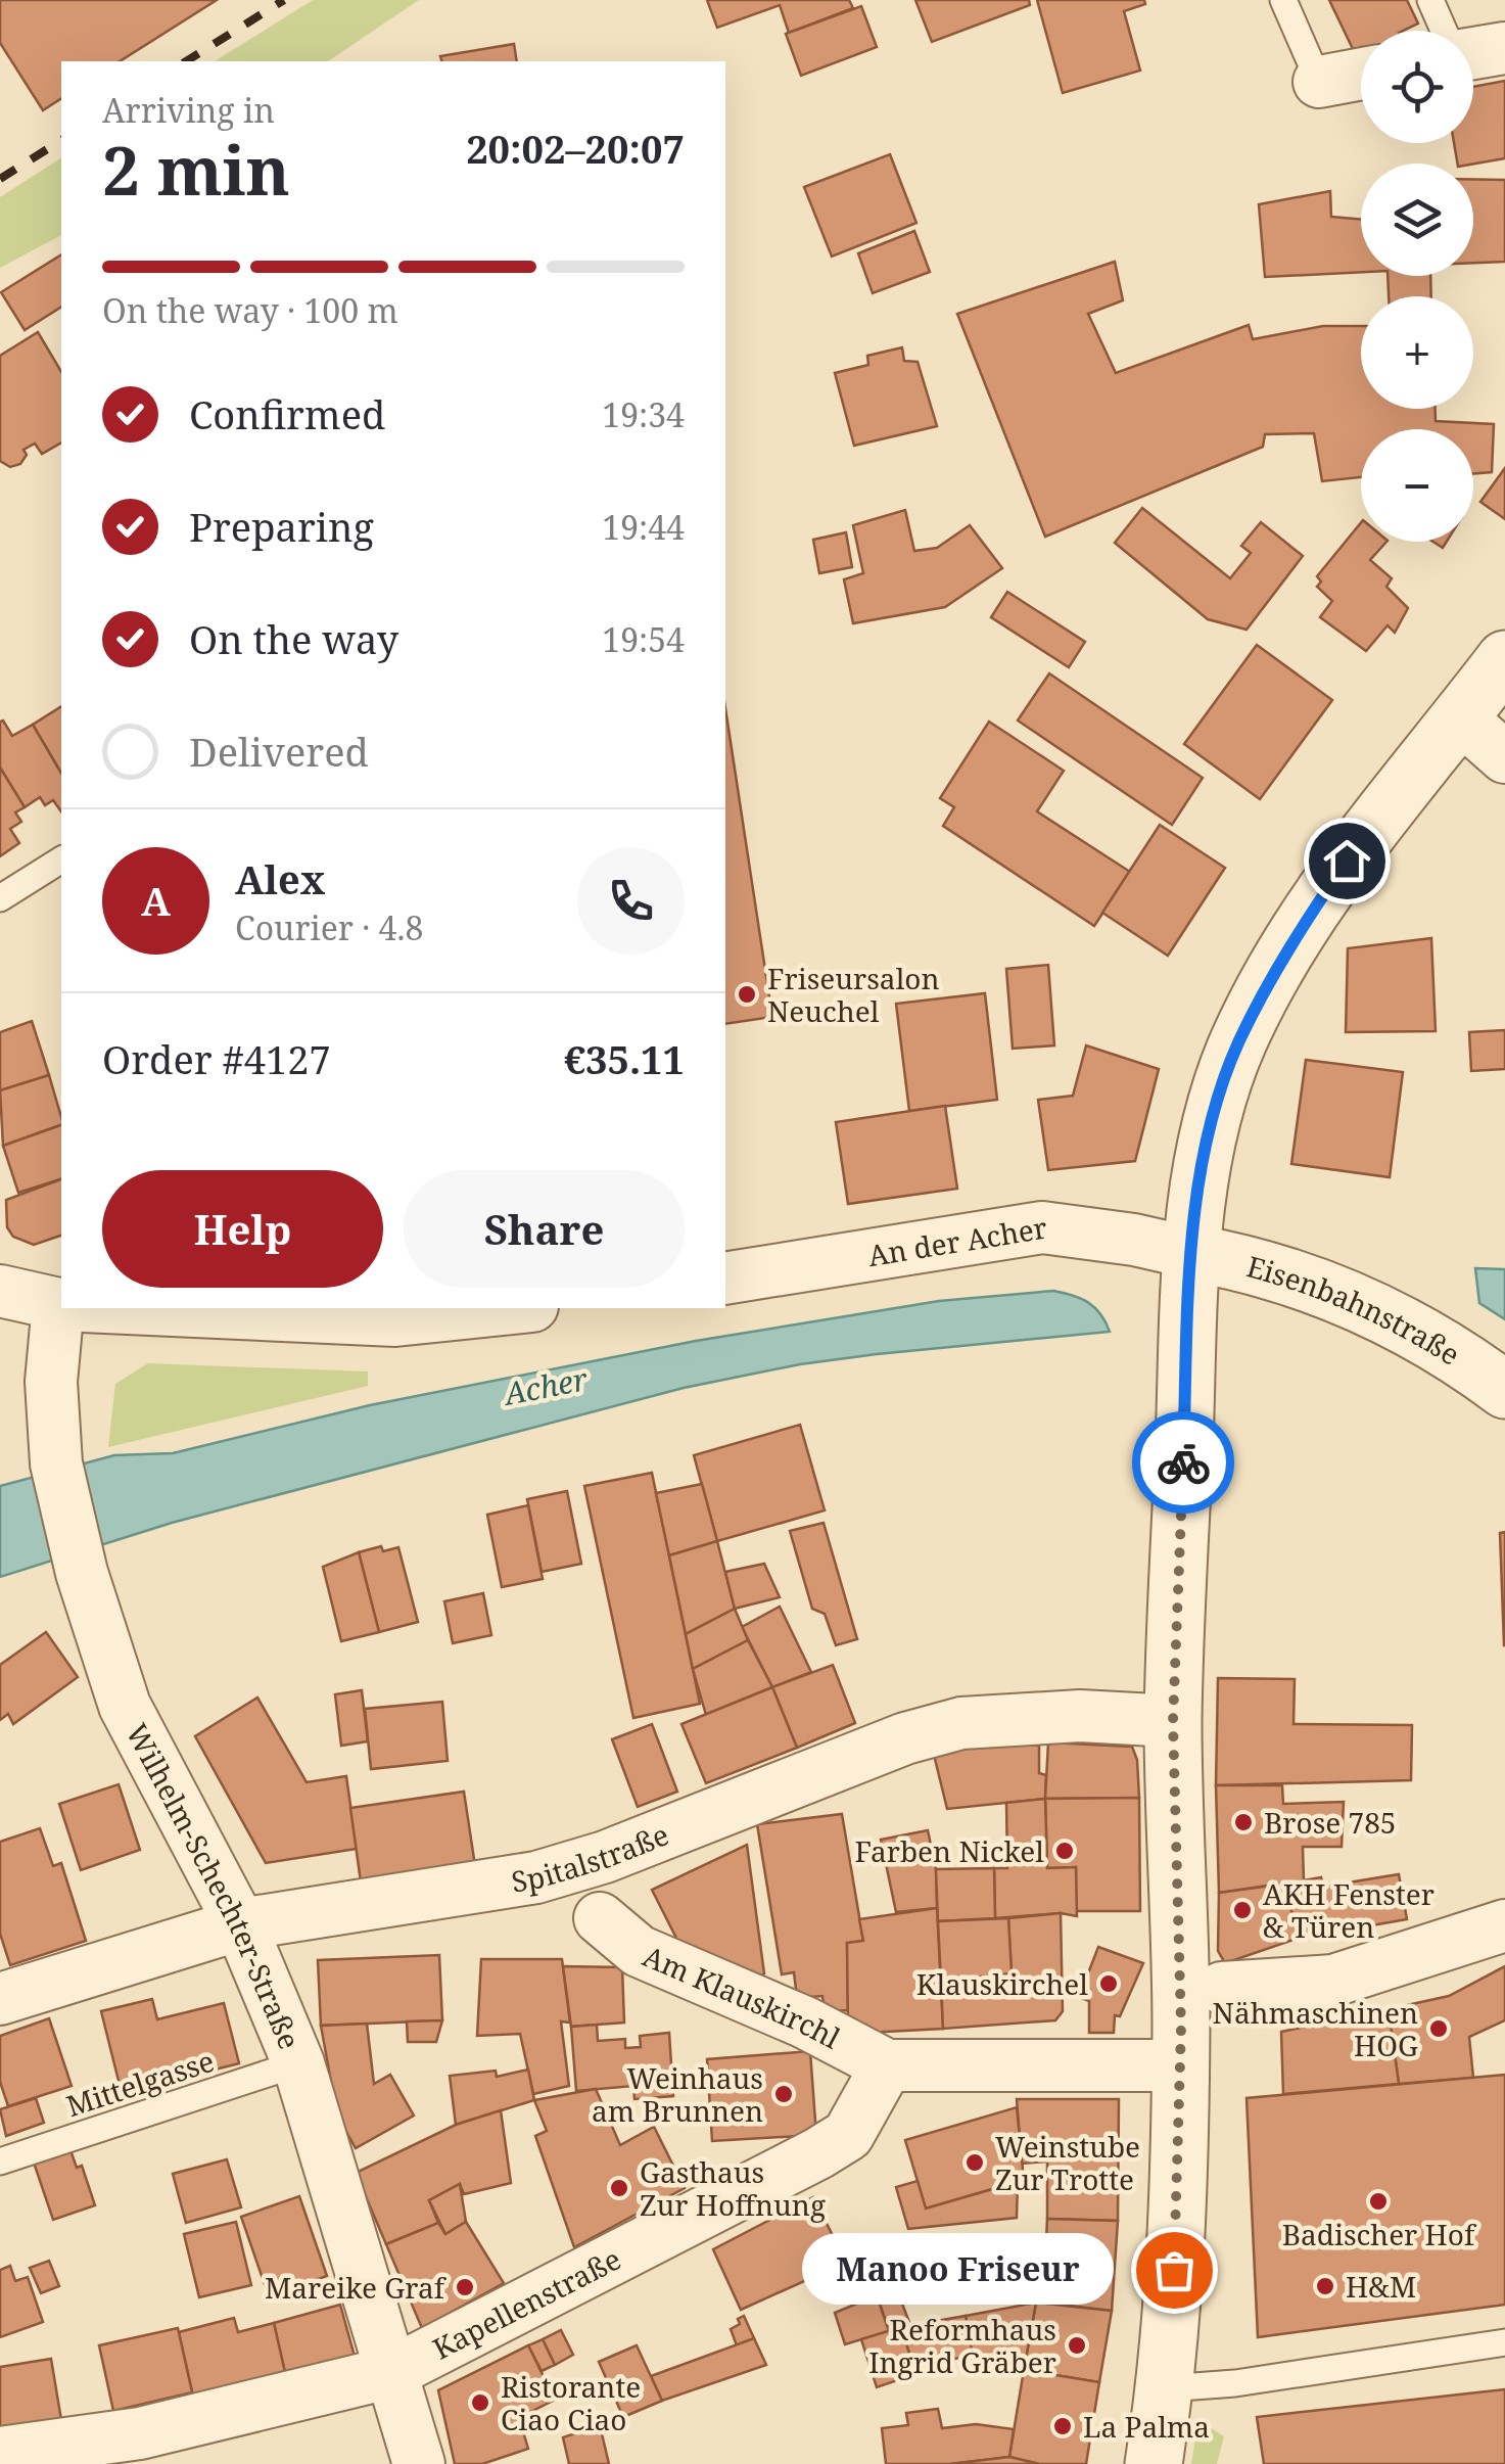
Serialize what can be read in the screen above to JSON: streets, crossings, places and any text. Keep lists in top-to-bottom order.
{
  "streets": {
    "street": [
      "An der Acher",
      "Eisenbahnstraße",
      "Spitalstraße",
      "Wilhelm-Schechter-Straße",
      "Am Klauskirchl",
      "Kapellenstraße"
    ],
    "lane": ["Mittelgasse"]
  },
  "crossings": [
    ["An der Acher", "Eisenbahnstraße"],
    ["Spitalstraße", "Wilhelm-Schechter-Straße"],
    ["Spitalstraße", "Am Klauskirchl"],
    ["Wilhelm-Schechter-Straße", "Mittelgasse"],
    ["Wilhelm-Schechter-Straße", "Kapellenstraße"],
    ["Am Klauskirchl", "Kapellenstraße"]
  ],
  "water": ["Acher"],
  "places": [
    "Friseursalon Neuchel",
    "Brose 785",
    "Farben Nickel",
    "AKH Fenster & Türen",
    "Klauskirchel",
    "Nähmaschinen HOG",
    "Weinhaus am Brunnen",
    "Weinstube Zur Trotte",
    "Gasthaus Zur Hoffnung",
    "Badischer Hof",
    "Manoo Friseur",
    "H&M",
    "Mareike Graf",
    "Reformhaus Ingrid Gräber",
    "Ristorante Ciao Ciao",
    "La Palma"
  ],
  "page": {
    "map_buttons": ["+", "−"],
    "heading": ["2 min", "Arriving in", "20:02–20:07"],
    "panel": [
      "Alex",
      "Courier · 4.8",
      "Order #4127",
      "€35.11"
    ],
    "bar": "On the way · 100 m",
    "list": [
      ["Confirmed", "19:34"],
      ["Preparing", "19:44"],
      ["On the way", "19:54"],
      "Delivered"
    ],
    "round": "A",
    "buttons": ["Help", "Share"],
    "bubble": "Manoo Friseur"
  }
}
